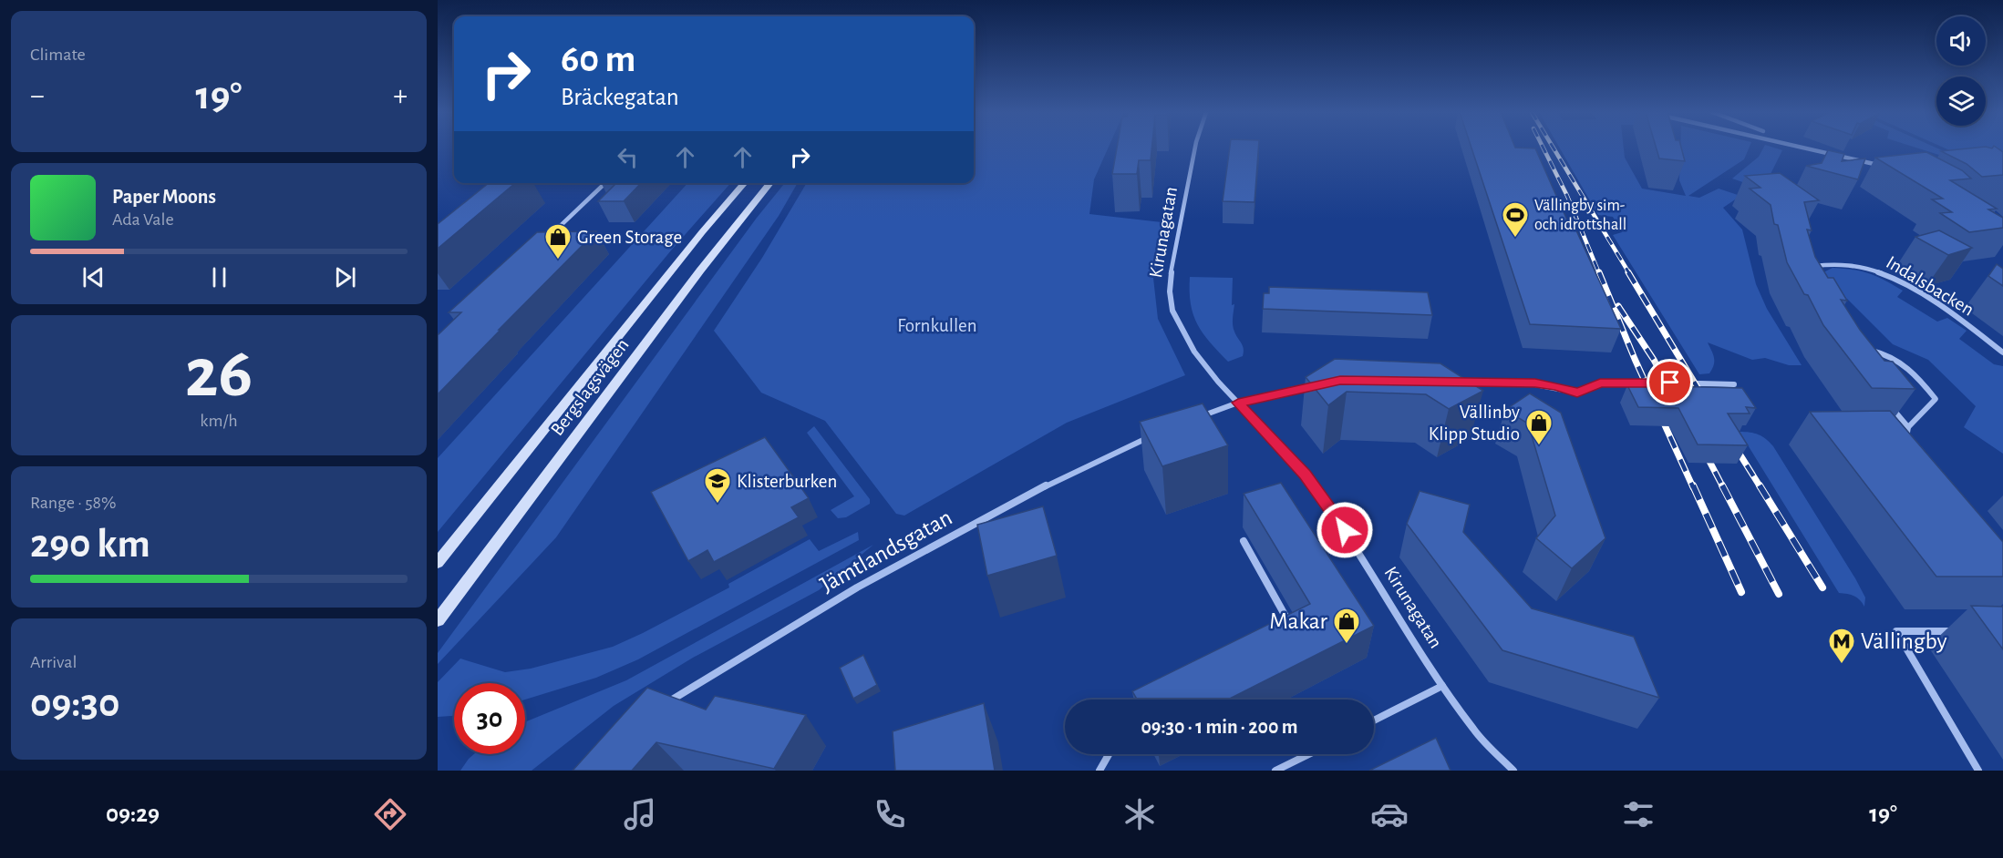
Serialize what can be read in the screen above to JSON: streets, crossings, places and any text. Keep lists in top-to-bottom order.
{
  "streets": {
    "main road": ["Bergslagsvägen"],
    "street": ["Kirunagatan", "Indalsbacken", "Jämtlandsgatan"]
  },
  "parks": ["Fornkullen"],
  "places": {
    "sports": ["Vällingby sim- och idrottshall"],
    "shop": ["Green Storage", "Vällinby Klipp Studio", "Makar"],
    "school or university": ["Klisterburken"],
    "metro station": ["Vällingby"]
  },
  "page": {
    "tile": [
      "Climate",
      ["26", "km/h"],
      ["Range · 58%", "290 km"],
      ["Arrival", "09:30"]
    ],
    "turn": ["60 m", "Bräckegatan"],
    "heat": ["−", "19°", "+"],
    "song": ["Paper Moons", "Ada Vale"],
    "limit": "30",
    "trip": "09:30 · 1 min · 200 m",
    "tabs": ["09:29", "19°"]
  }
}
